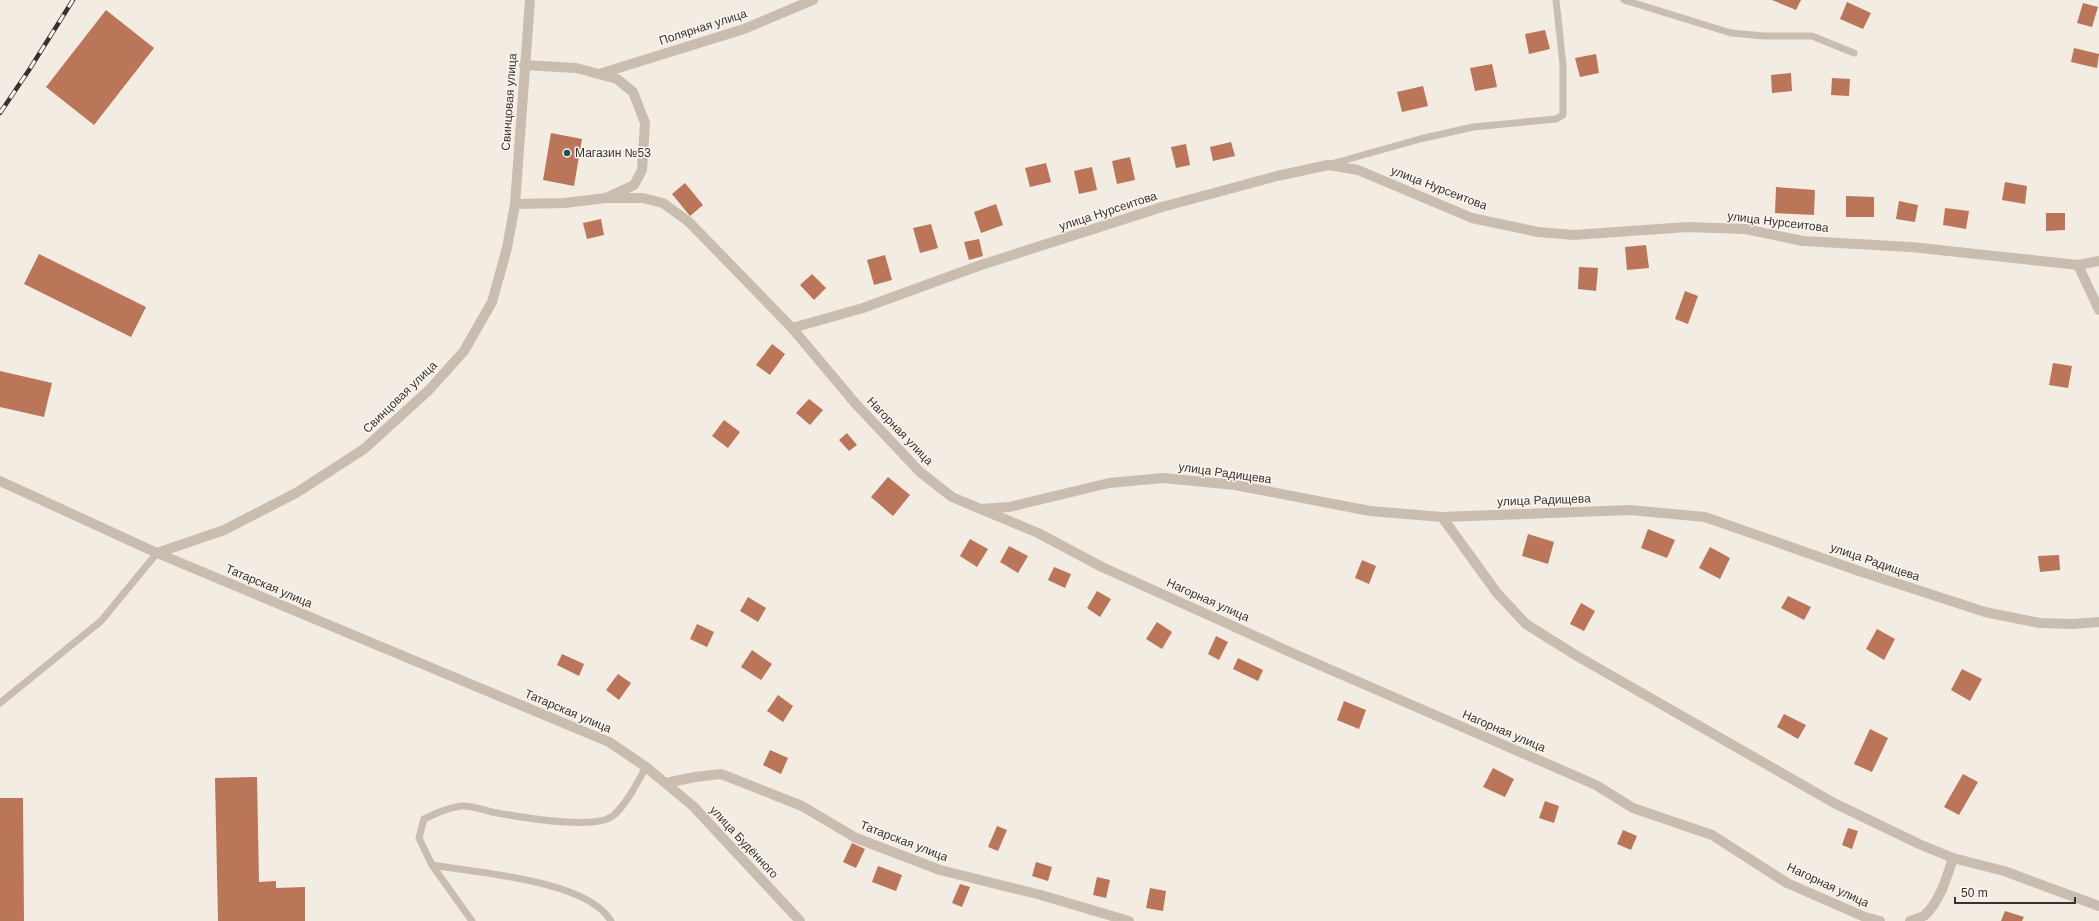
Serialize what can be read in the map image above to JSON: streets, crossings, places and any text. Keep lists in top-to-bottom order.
{
  "streets": {
    "street": [
      "Полярная улица",
      "Свинцовая улица",
      "улица Нурсеитова",
      "Нагорная улица",
      "улица Радищева",
      "Татарская улица",
      "улица Будённого"
    ]
  },
  "crossings": [
    ["Свинцовая улица", "Татарская улица"],
    ["улица Нурсеитова", "Нагорная улица"],
    ["Нагорная улица", "улица Радищева"],
    ["Татарская улица", "улица Будённого"]
  ],
  "places": ["Магазин №53"],
  "scale_bar": "50 m"
}
